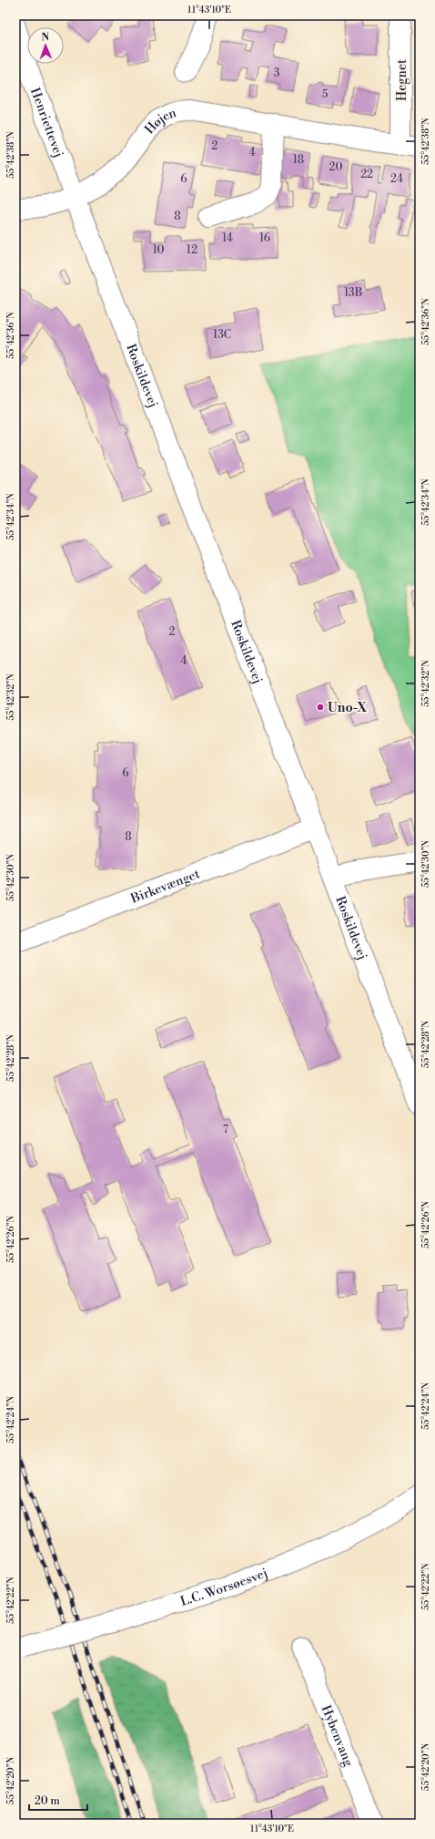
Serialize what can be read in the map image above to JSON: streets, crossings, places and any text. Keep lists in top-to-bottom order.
{
  "streets": {
    "street": [
      "Hegnet",
      "Henriettevej",
      "Højen",
      "Roskildevej",
      "Birkevænget",
      "L.C. Worsøesvej",
      "Hybenvang"
    ]
  },
  "crossings": [
    ["Hegnet", "Højen"],
    ["Henriettevej", "Højen"],
    ["Henriettevej", "Roskildevej"],
    ["Højen", "Roskildevej"],
    ["Roskildevej", "Birkevænget"]
  ],
  "places": ["Uno-X"],
  "house_numbers": [
    "3",
    "5",
    "2",
    "4",
    "18",
    "20",
    "22",
    "6",
    "24",
    "8",
    "14",
    "16",
    "10",
    "12",
    "13B",
    "13C",
    "2",
    "4",
    "6",
    "8",
    "7"
  ],
  "scale_bar": "20 m",
  "north": "top",
  "coordinates": [
    "11°43'10\"E",
    "55°42'38\"N",
    "55°42'36\"N",
    "55°42'34\"N",
    "55°42'32\"N",
    "55°42'30\"N",
    "55°42'28\"N",
    "55°42'26\"N",
    "55°42'24\"N",
    "55°42'22\"N",
    "55°42'20\"N"
  ]
}
